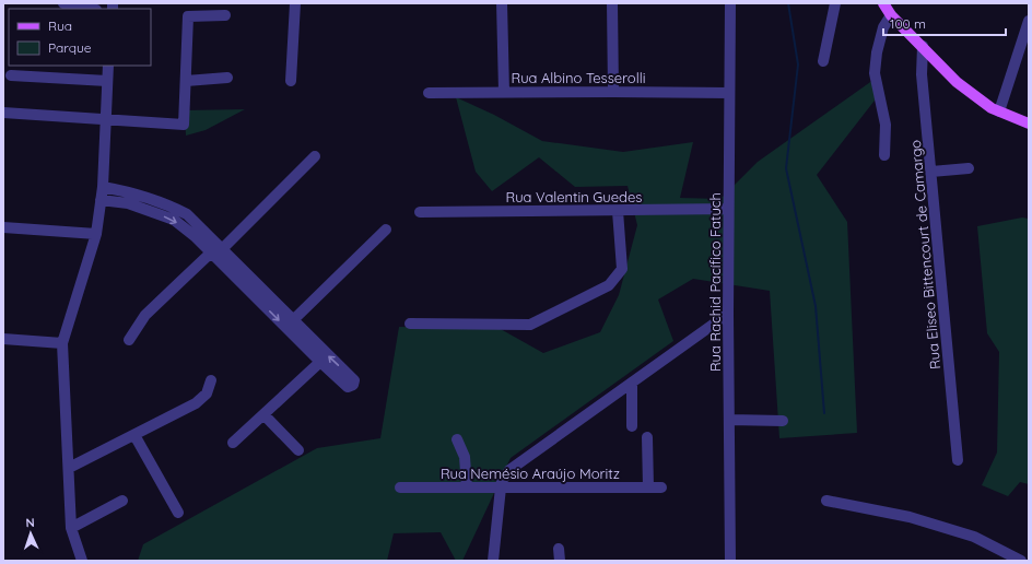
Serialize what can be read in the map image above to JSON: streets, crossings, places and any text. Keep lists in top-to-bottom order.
{
  "streets": {
    "street": [
      "Rua Albino Tesserolli",
      "Rua Valentin Guedes",
      "Rua Eliseo Bittencourt de Camargo",
      "Rua Rachid Pacífico Fatuch",
      "Rua Nemésio Araújo Moritz"
    ]
  },
  "crossings": [
    ["Rua Albino Tesserolli", "Rua Rachid Pacífico Fatuch"],
    ["Rua Valentin Guedes", "Rua Rachid Pacífico Fatuch"]
  ],
  "legend": ["Rua", "Parque"],
  "scale_bar": "100 m",
  "north": "top"
}
